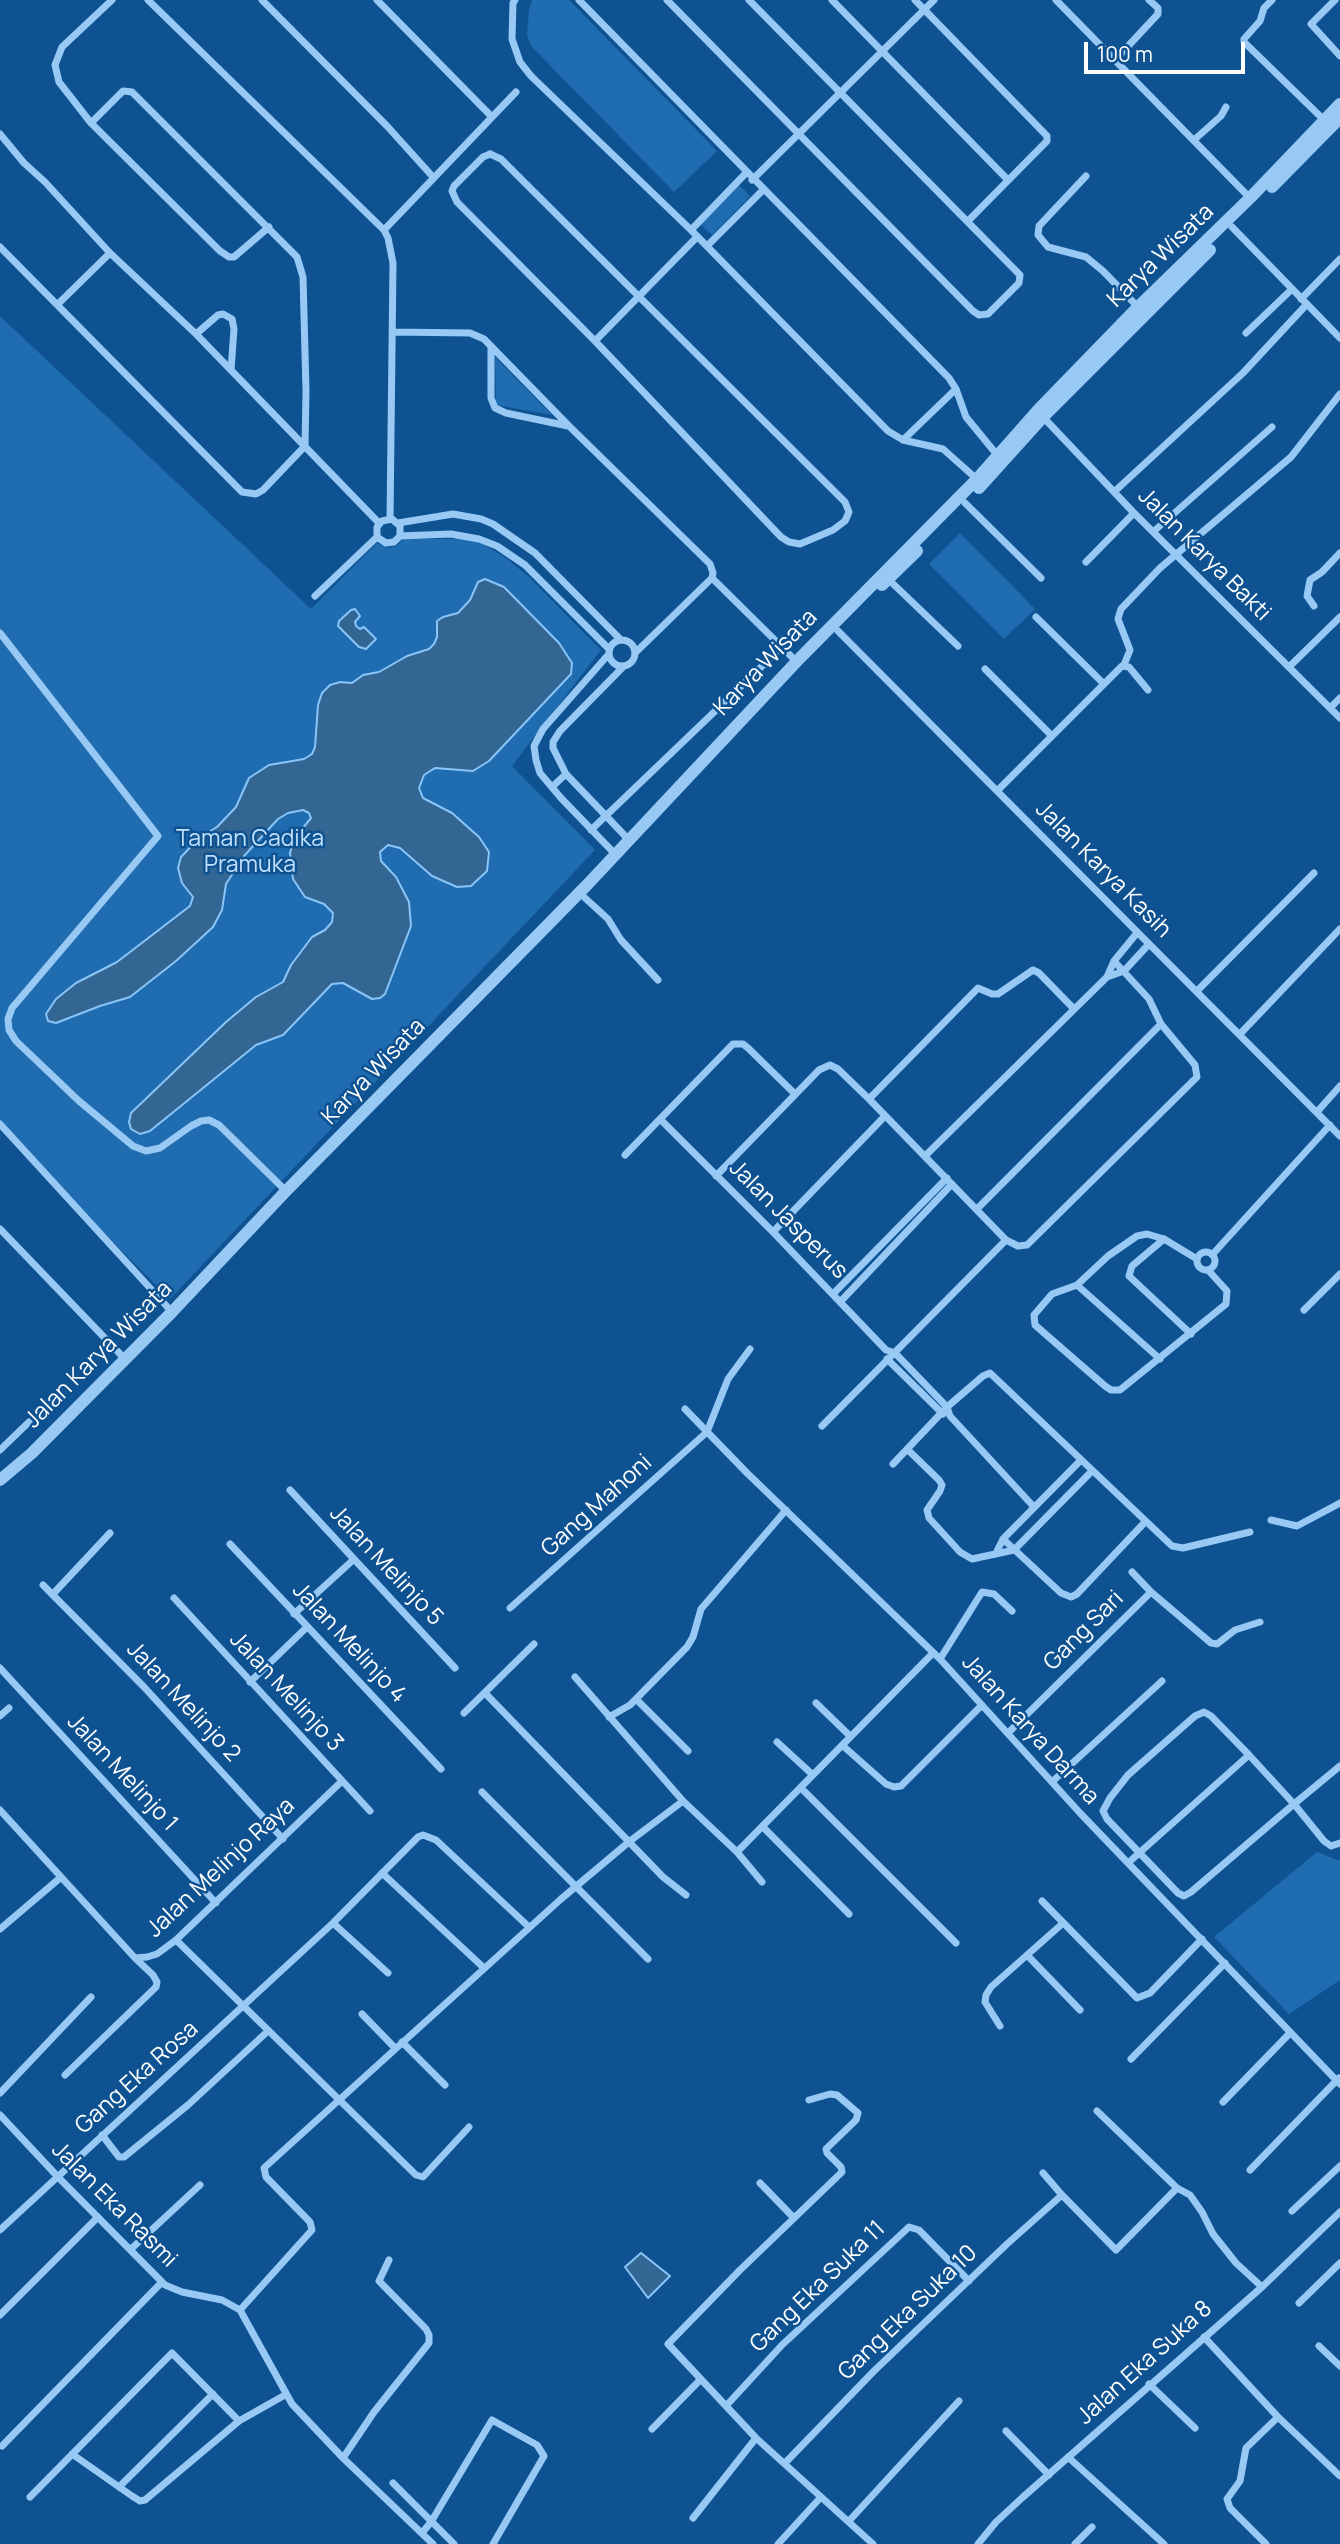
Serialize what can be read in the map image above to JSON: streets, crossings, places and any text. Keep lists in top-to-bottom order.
{
  "streets": {
    "street": [
      "Karya Wisata",
      "Jalan Karya Bakti",
      "Jalan Karya Kasih",
      "Jalan Jasperus",
      "Jalan Karya Wisata",
      "Gang Mahoni",
      "Jalan Melinjo 5",
      "Gang Sari",
      "Jalan Melinjo 4",
      "Jalan Melinjo 3",
      "Jalan Melinjo 2",
      "Jalan Karya Darma",
      "Jalan Melinjo 1",
      "Jalan Melinjo Raya",
      "Gang Eka Rosa",
      "Jalan Eka Rasmi",
      "Gang Eka Suka 11",
      "Gang Eka Suka 10",
      "Jalan Eka Suka 8"
    ]
  },
  "crossings": [
    ["Karya Wisata", "Jalan Karya Bakti"],
    ["Karya Wisata", "Jalan Karya Kasih"],
    ["Karya Wisata", "Jalan Karya Wisata"],
    ["Gang Mahoni", "Jalan Karya Darma"],
    ["Gang Sari", "Jalan Karya Darma"],
    ["Jalan Melinjo 3", "Jalan Melinjo Raya"],
    ["Jalan Melinjo 2", "Jalan Melinjo Raya"],
    ["Jalan Melinjo 1", "Jalan Melinjo Raya"],
    ["Gang Eka Rosa", "Jalan Eka Rasmi"],
    ["Gang Eka Suka 11", "Gang Eka Suka 10"]
  ],
  "parks": ["Taman Cadika Pramuka"],
  "scale_bar": "100 m"
}
